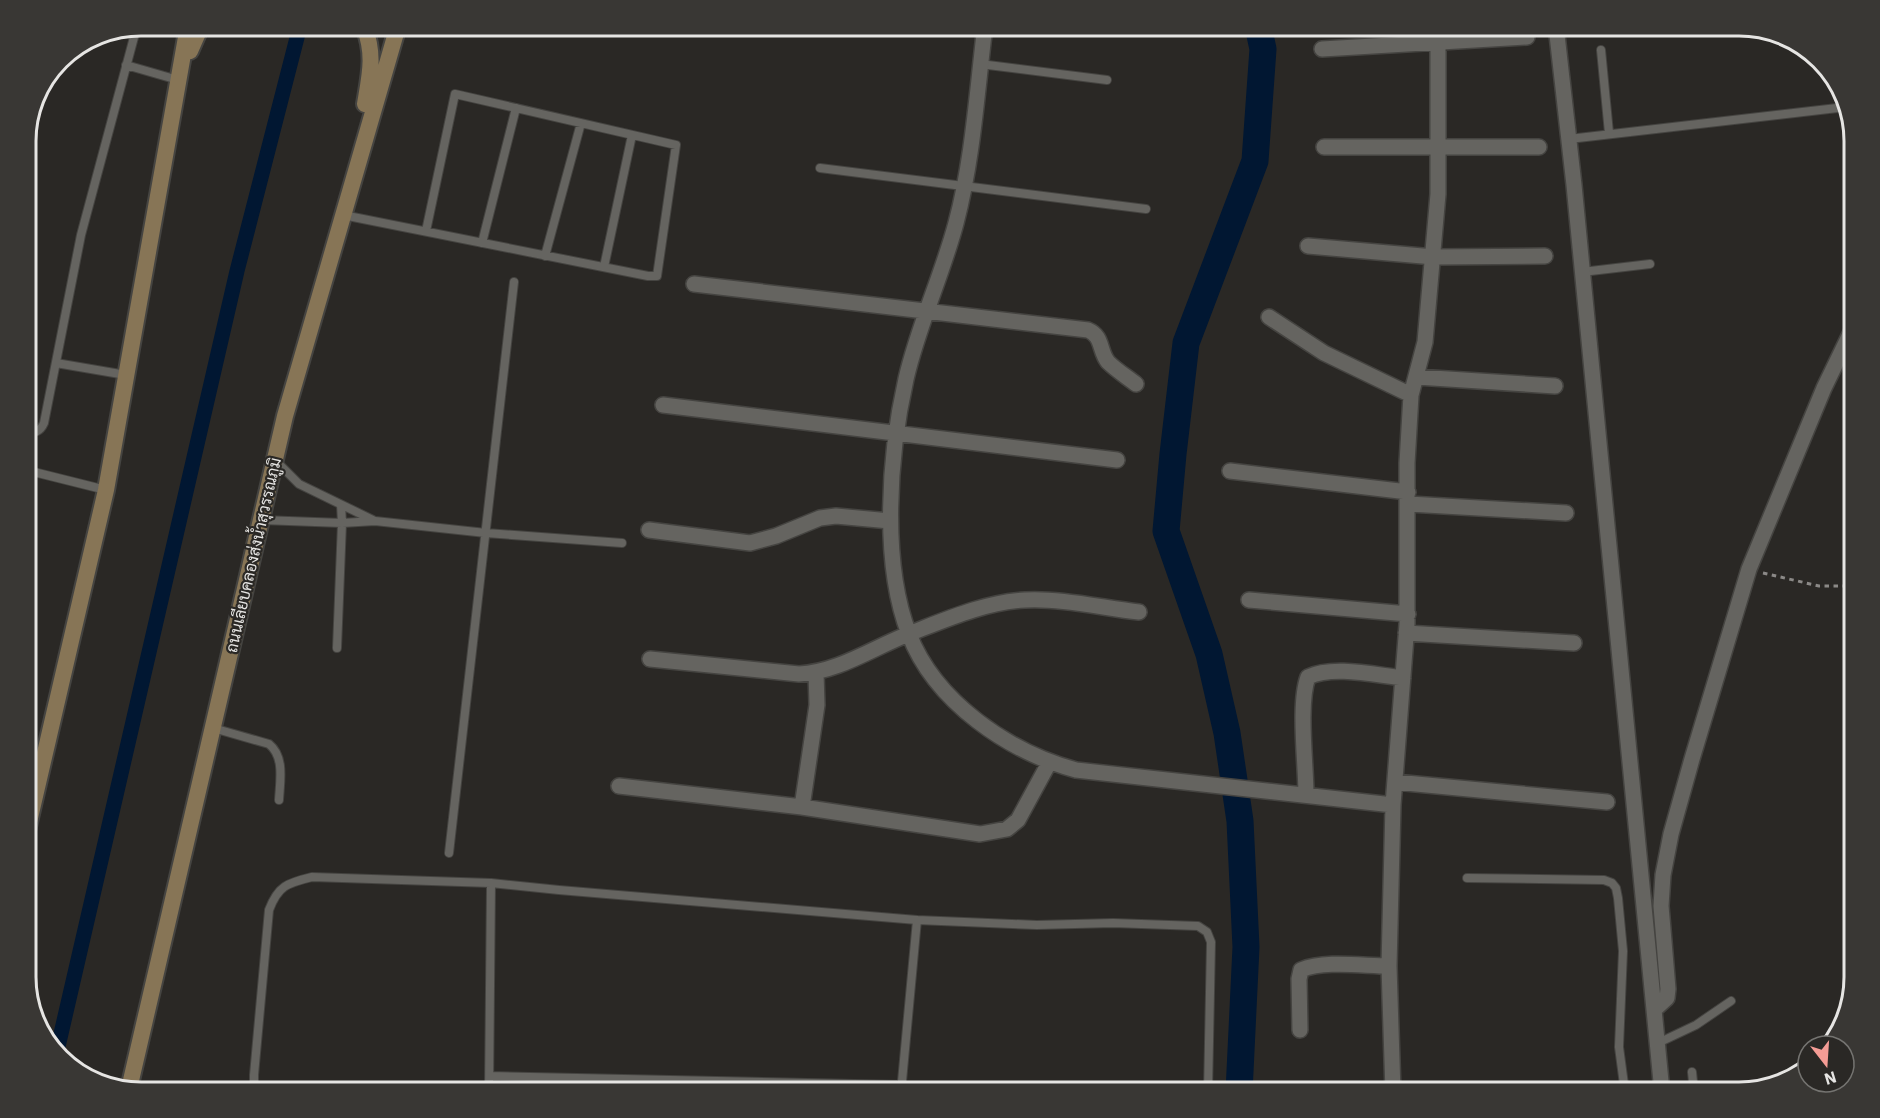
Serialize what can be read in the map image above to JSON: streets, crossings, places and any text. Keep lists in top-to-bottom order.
{
  "streets": {
    "main road": ["ถนนเลียบคลองส่งน้ำสุวรรณภูมิ"]
  },
  "north": "bottom"
}
